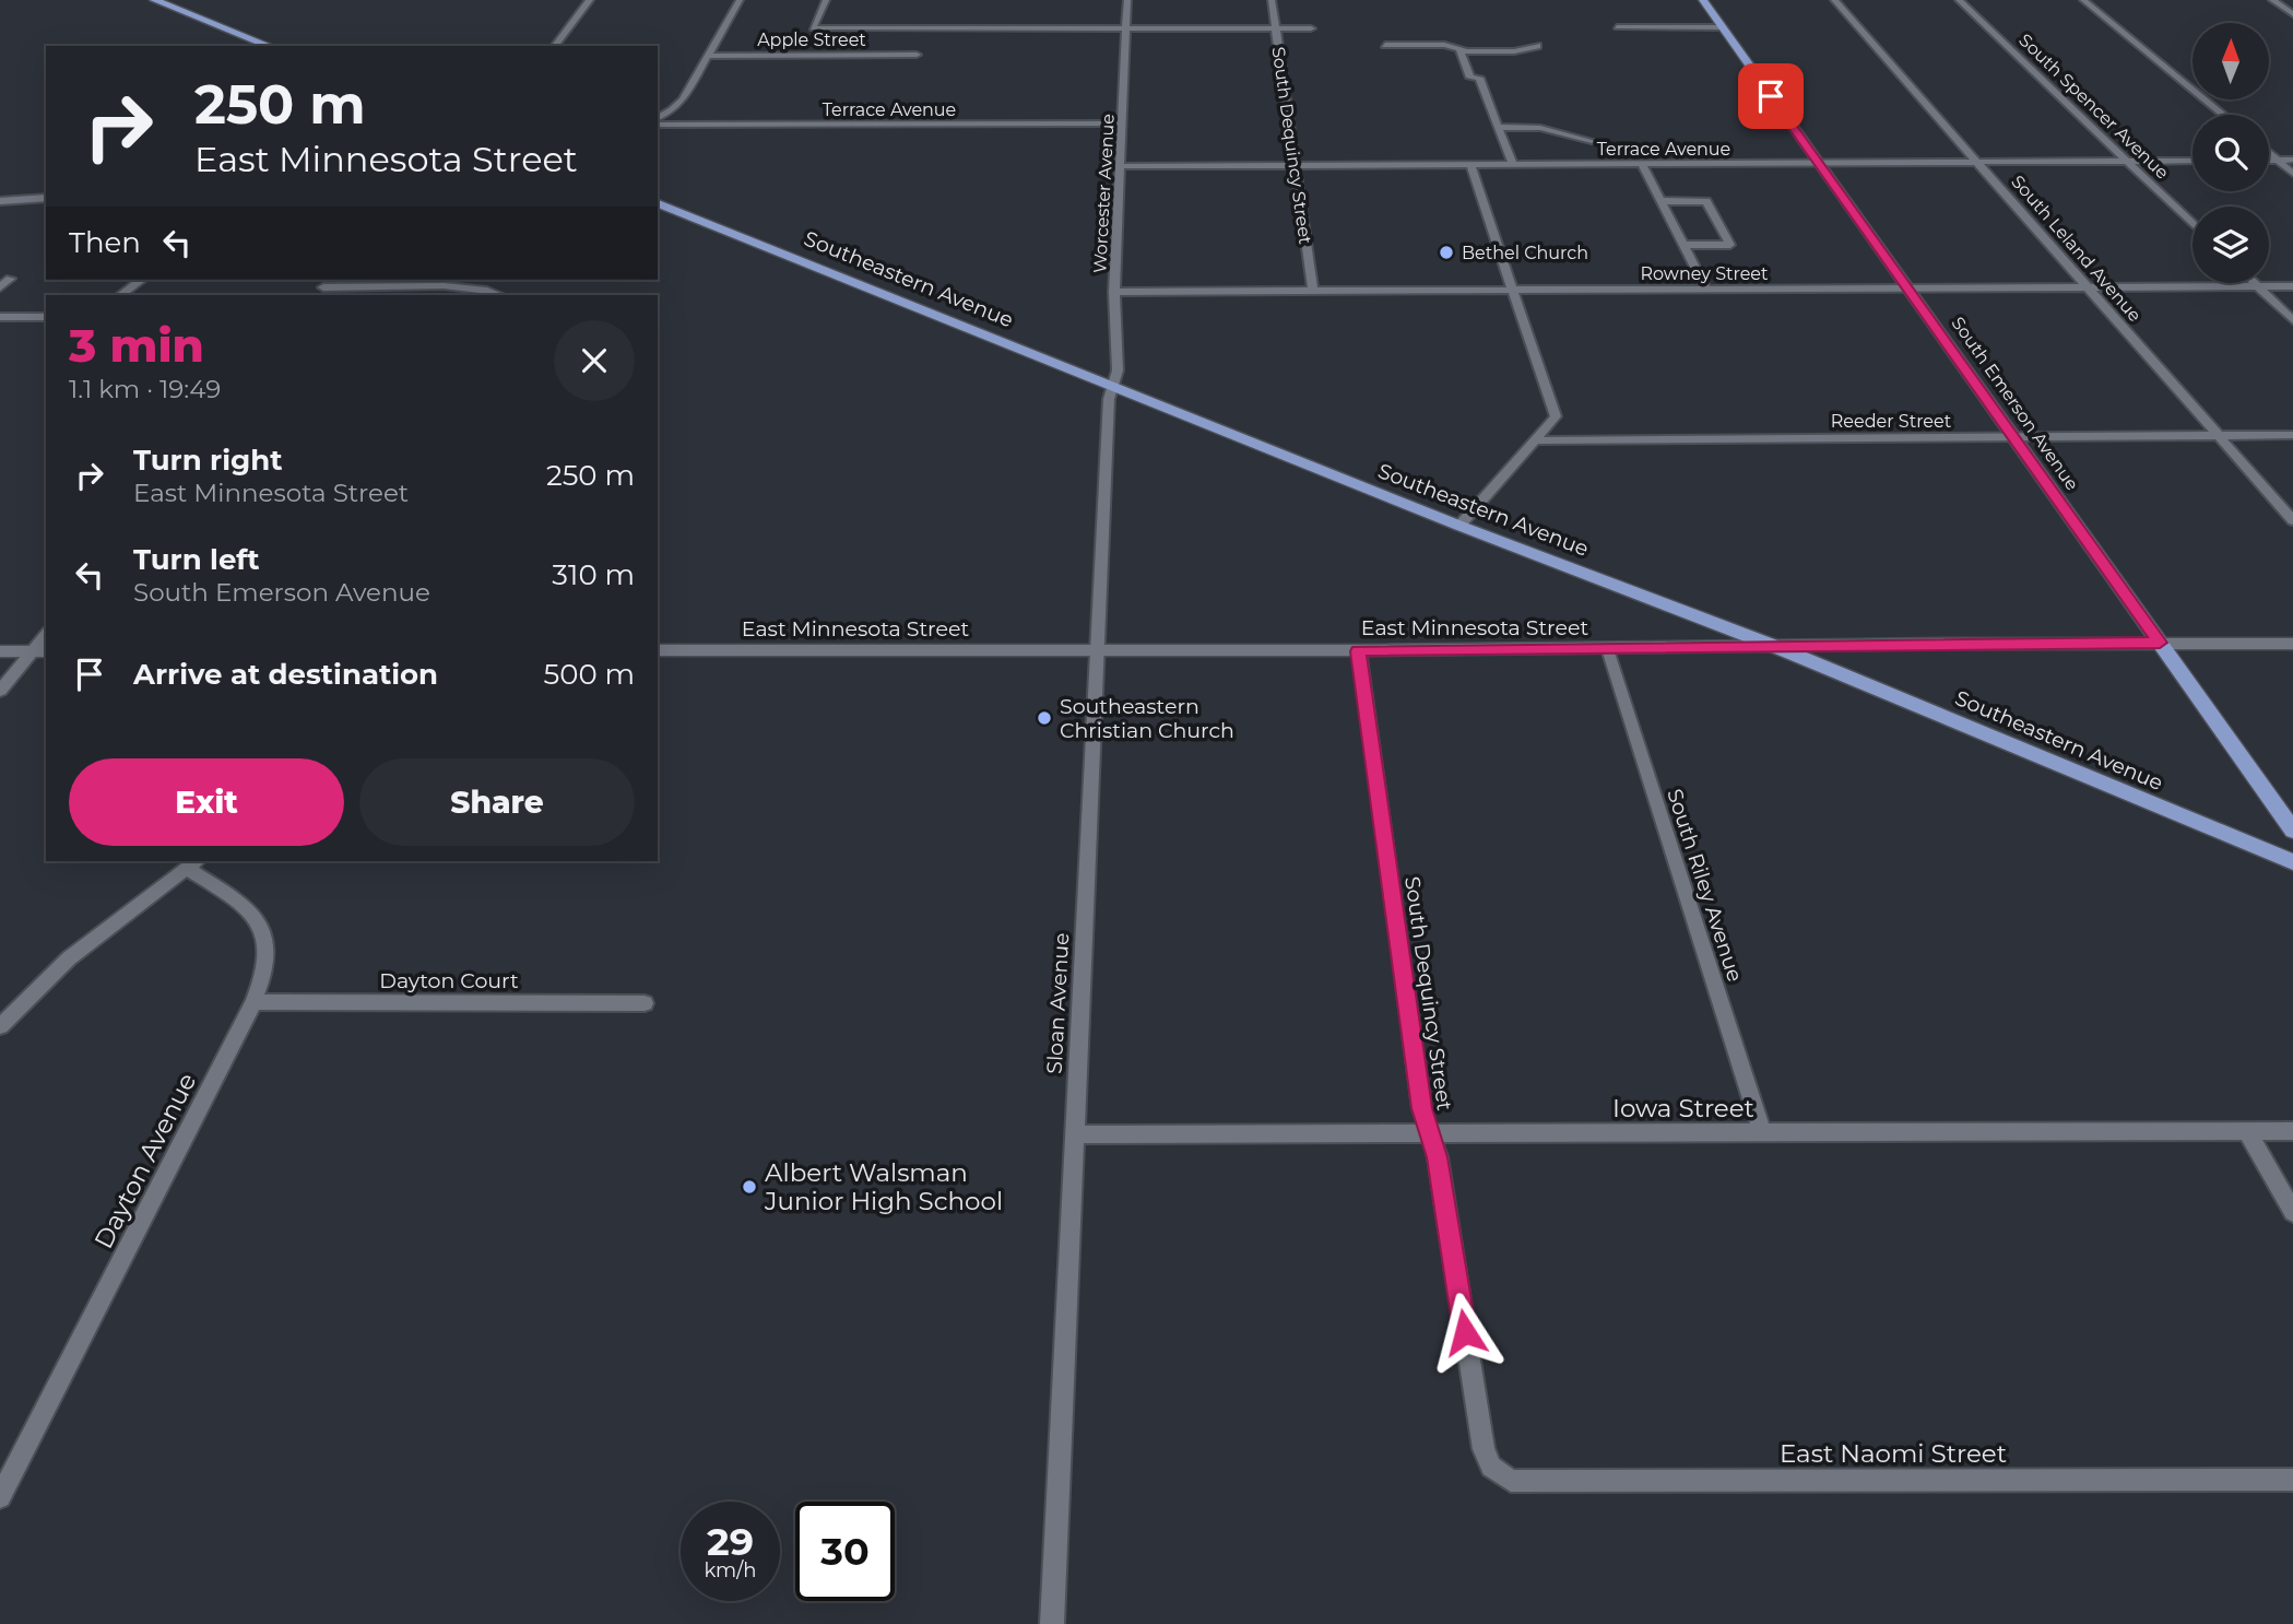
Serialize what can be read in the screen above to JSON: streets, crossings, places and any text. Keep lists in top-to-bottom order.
{
  "streets": {
    "main road": ["Southeastern Avenue", "South Emerson Avenue"],
    "street": [
      "Apple Street",
      "South Spencer Avenue",
      "Terrace Avenue",
      "South Dequincy Street",
      "Worcester Avenue",
      "South Leland Avenue",
      "Rowney Street",
      "Reeder Street",
      "East Minnesota Street",
      "South Riley Avenue",
      "Dayton Court",
      "Sloan Avenue",
      "Iowa Street",
      "Dayton Avenue",
      "East Naomi Street"
    ]
  },
  "crossings": [
    ["South Spencer Avenue", "Terrace Avenue"],
    ["Terrace Avenue", "South Dequincy Street"],
    ["Terrace Avenue", "Worcester Avenue"],
    ["Terrace Avenue", "South Leland Avenue"],
    ["Terrace Avenue", "South Emerson Avenue"],
    ["South Dequincy Street", "Rowney Street"],
    ["South Dequincy Street", "East Minnesota Street"],
    ["South Dequincy Street", "Iowa Street"],
    ["South Dequincy Street", "East Naomi Street"],
    ["Worcester Avenue", "Rowney Street"],
    ["Worcester Avenue", "Southeastern Avenue"],
    ["Worcester Avenue", "Sloan Avenue"],
    ["South Leland Avenue", "Rowney Street"],
    ["South Leland Avenue", "Reeder Street"],
    ["Rowney Street", "South Emerson Avenue"],
    ["Southeastern Avenue", "East Minnesota Street"],
    ["Southeastern Avenue", "Sloan Avenue"],
    ["South Emerson Avenue", "Reeder Street"],
    ["South Emerson Avenue", "East Minnesota Street"],
    ["East Minnesota Street", "South Riley Avenue"],
    ["East Minnesota Street", "Sloan Avenue"],
    ["South Riley Avenue", "Iowa Street"],
    ["Dayton Court", "Dayton Avenue"],
    ["Sloan Avenue", "Iowa Street"]
  ],
  "places": ["Bethel Church", "Southeastern Christian Church", "Albert Walsman Junior High School"],
  "north": "top",
  "page": {
    "turn": ["250 m", "East Minnesota Street"],
    "then": "Then",
    "heading": ["3 min", "1.1 km · 19:49"],
    "list": [
      {
        "name": "Turn right",
        "note": "East Minnesota Street",
        "value": "250 m"
      },
      {
        "name": "Turn left",
        "note": "South Emerson Avenue",
        "value": "310 m"
      },
      {
        "name": "Arrive at destination",
        "value": "500 m"
      }
    ],
    "buttons": ["Exit", "Share"],
    "speed": "29 km/h",
    "limit": "30"
  }
}
